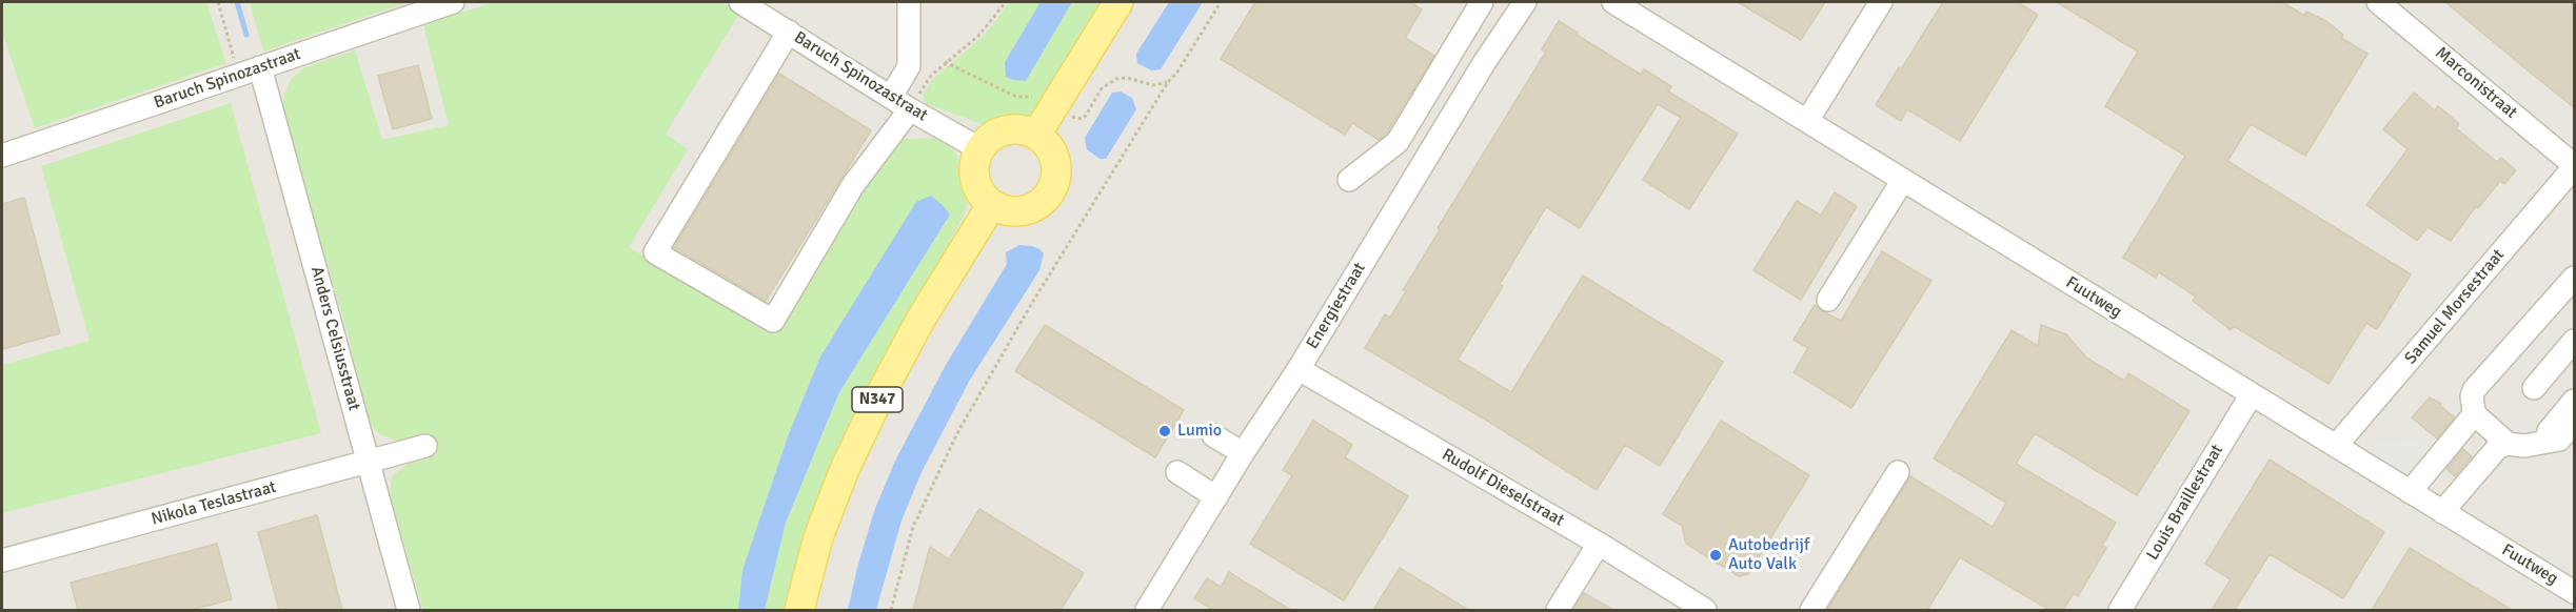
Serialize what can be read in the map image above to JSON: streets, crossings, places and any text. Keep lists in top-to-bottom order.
{
  "streets": {
    "main road": ["N347"],
    "street": [
      "Baruch Spinozastraat",
      "Marconistraat",
      "Fuutweg",
      "Energiestraat",
      "Samuel Morsestraat",
      "Anders Celsiusstraat",
      "Rudolf Dieselstraat",
      "Louis Braillestraat",
      "Nikola Teslastraat"
    ]
  },
  "crossings": [
    ["Baruch Spinozastraat", "Anders Celsiusstraat"],
    ["Baruch Spinozastraat", "N347"],
    ["Marconistraat", "Samuel Morsestraat"],
    ["Fuutweg", "Samuel Morsestraat"],
    ["Fuutweg", "Louis Braillestraat"],
    ["Energiestraat", "Rudolf Dieselstraat"],
    ["Anders Celsiusstraat", "Nikola Teslastraat"]
  ],
  "places": ["Lumio", "Autobedrijf Auto Valk"]
}
